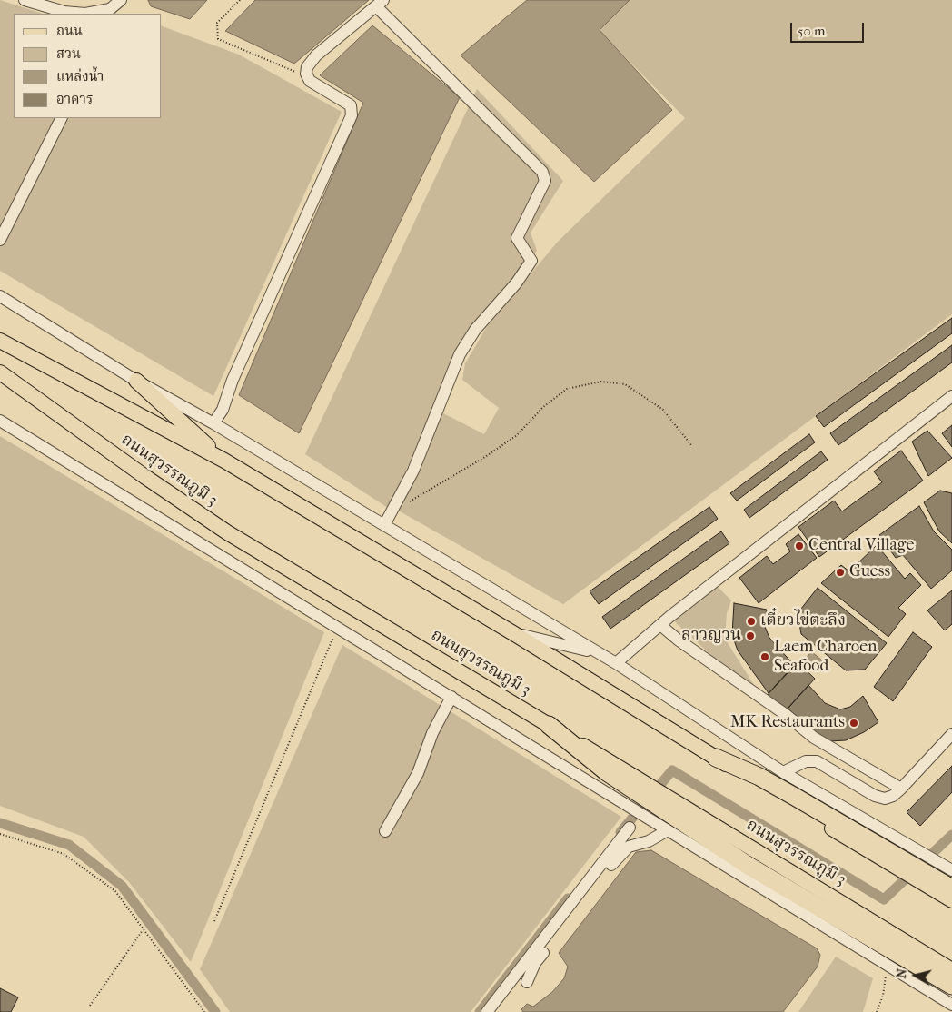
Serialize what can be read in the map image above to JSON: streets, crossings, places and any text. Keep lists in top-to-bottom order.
{
  "streets": {
    "main road": ["ถนนสุวรรณภูมิ 3"]
  },
  "places": [
    "Central Village",
    "Guess",
    "เตี๋ยวไข่ตะลึง",
    "ลาวญวน",
    "Laem Charoen Seafood",
    "MK Restaurants"
  ],
  "legend": [
    "ถนน",
    "สวน",
    "แหล่งน้ำ",
    "อาคาร"
  ],
  "scale_bar": "50 m",
  "north": "left"
}
